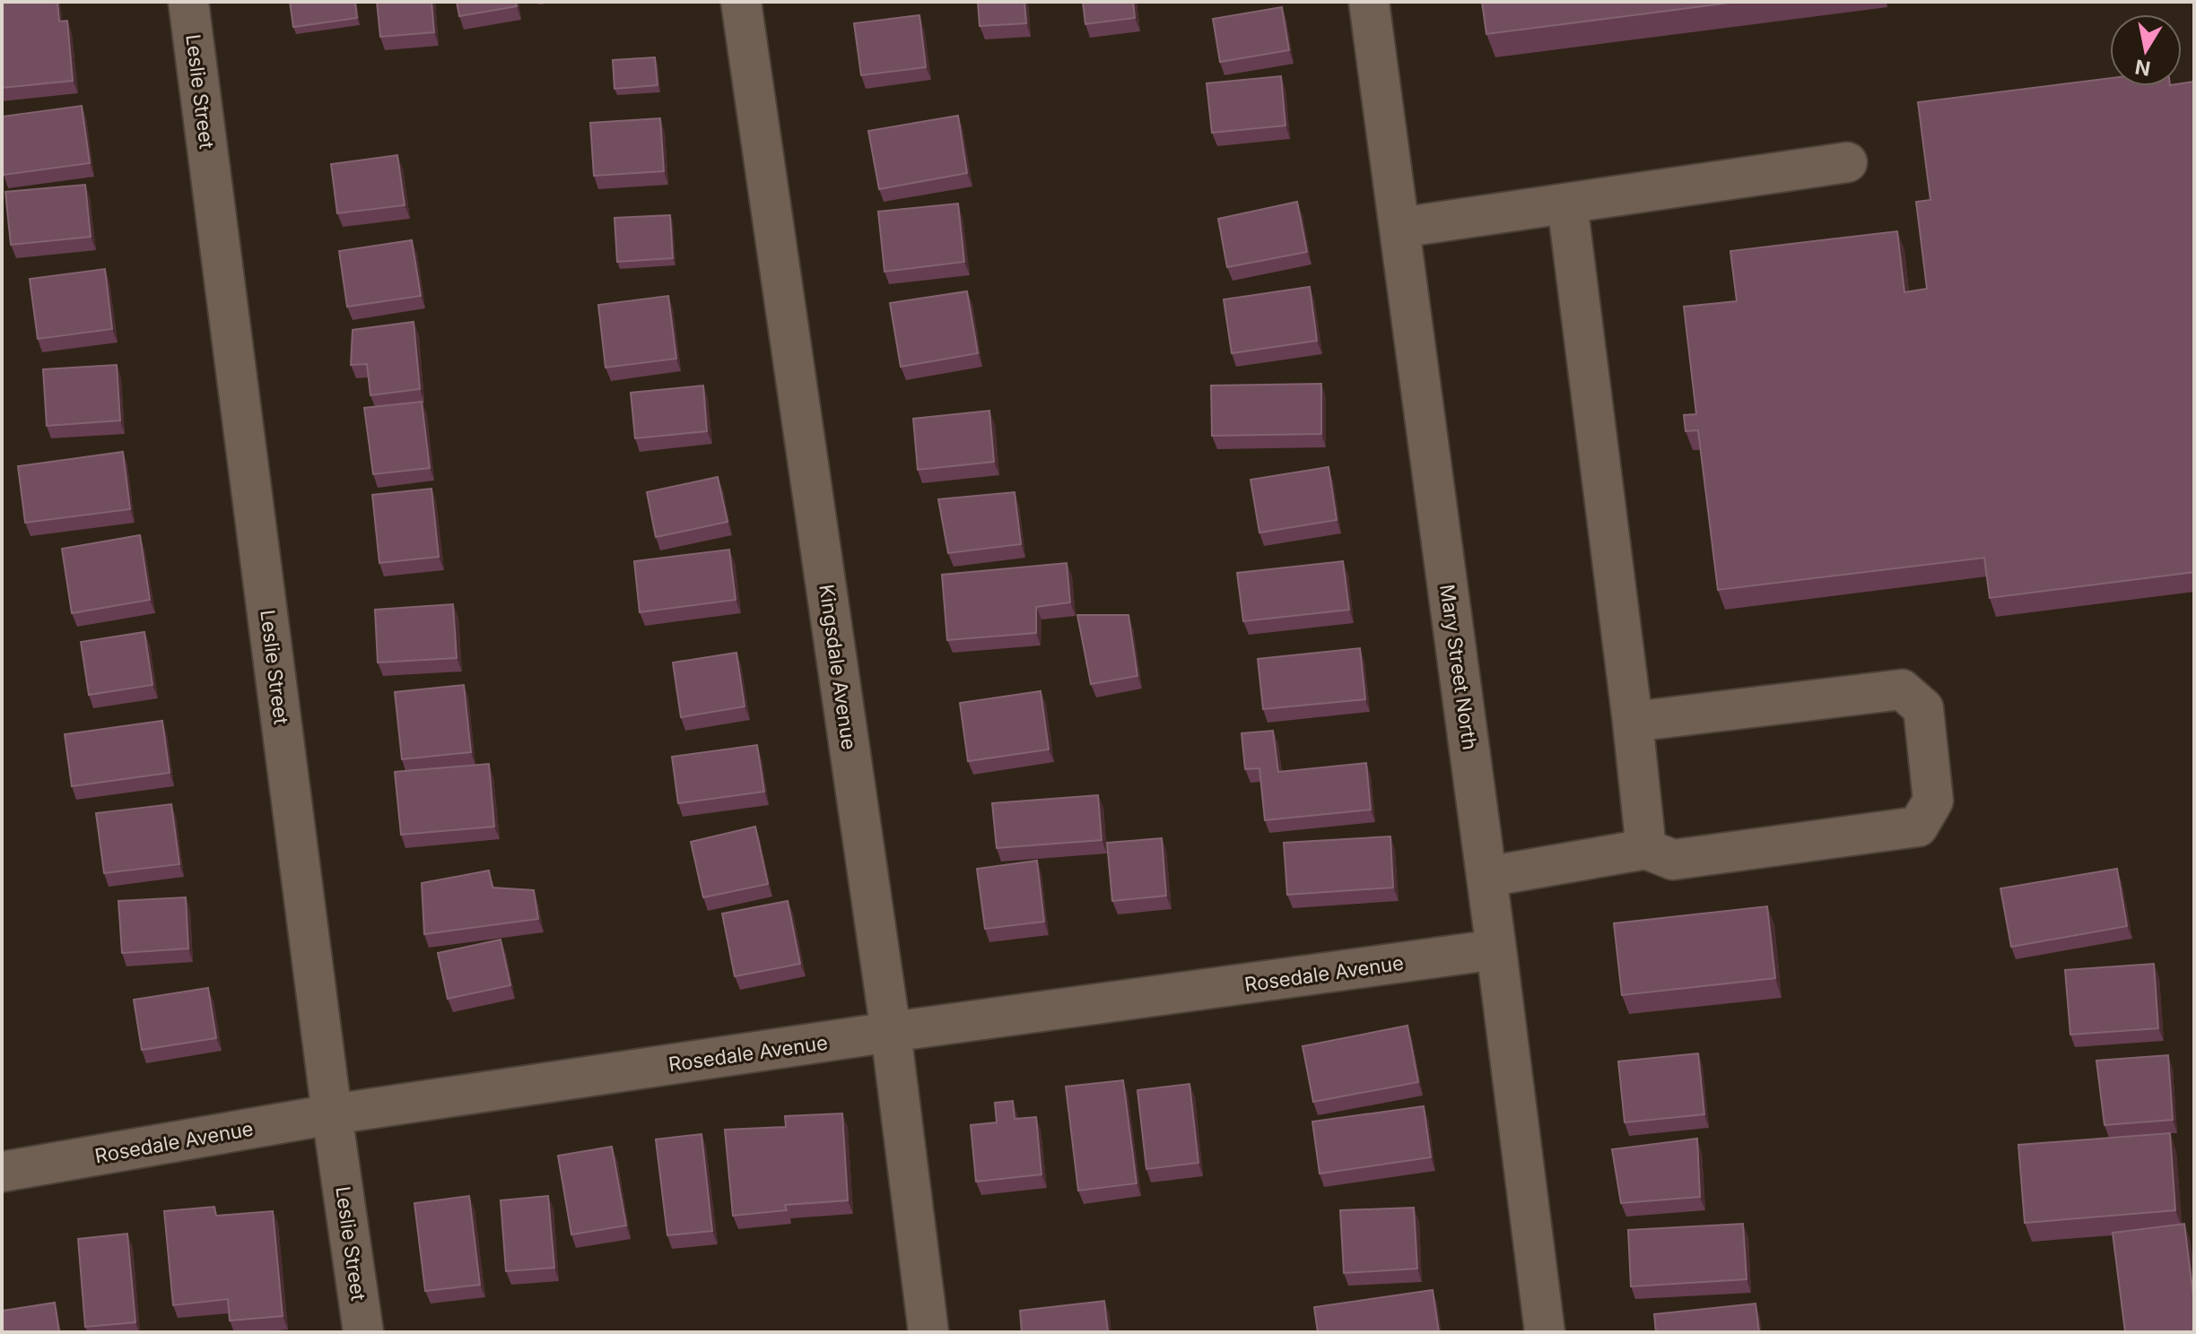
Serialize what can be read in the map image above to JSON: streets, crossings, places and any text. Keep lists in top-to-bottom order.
{
  "streets": {
    "street": [
      "Leslie Street",
      "Kingsdale Avenue",
      "Mary Street North",
      "Rosedale Avenue"
    ]
  },
  "crossings": [
    ["Leslie Street", "Rosedale Avenue"],
    ["Kingsdale Avenue", "Rosedale Avenue"],
    ["Mary Street North", "Rosedale Avenue"]
  ],
  "north": "bottom"
}
